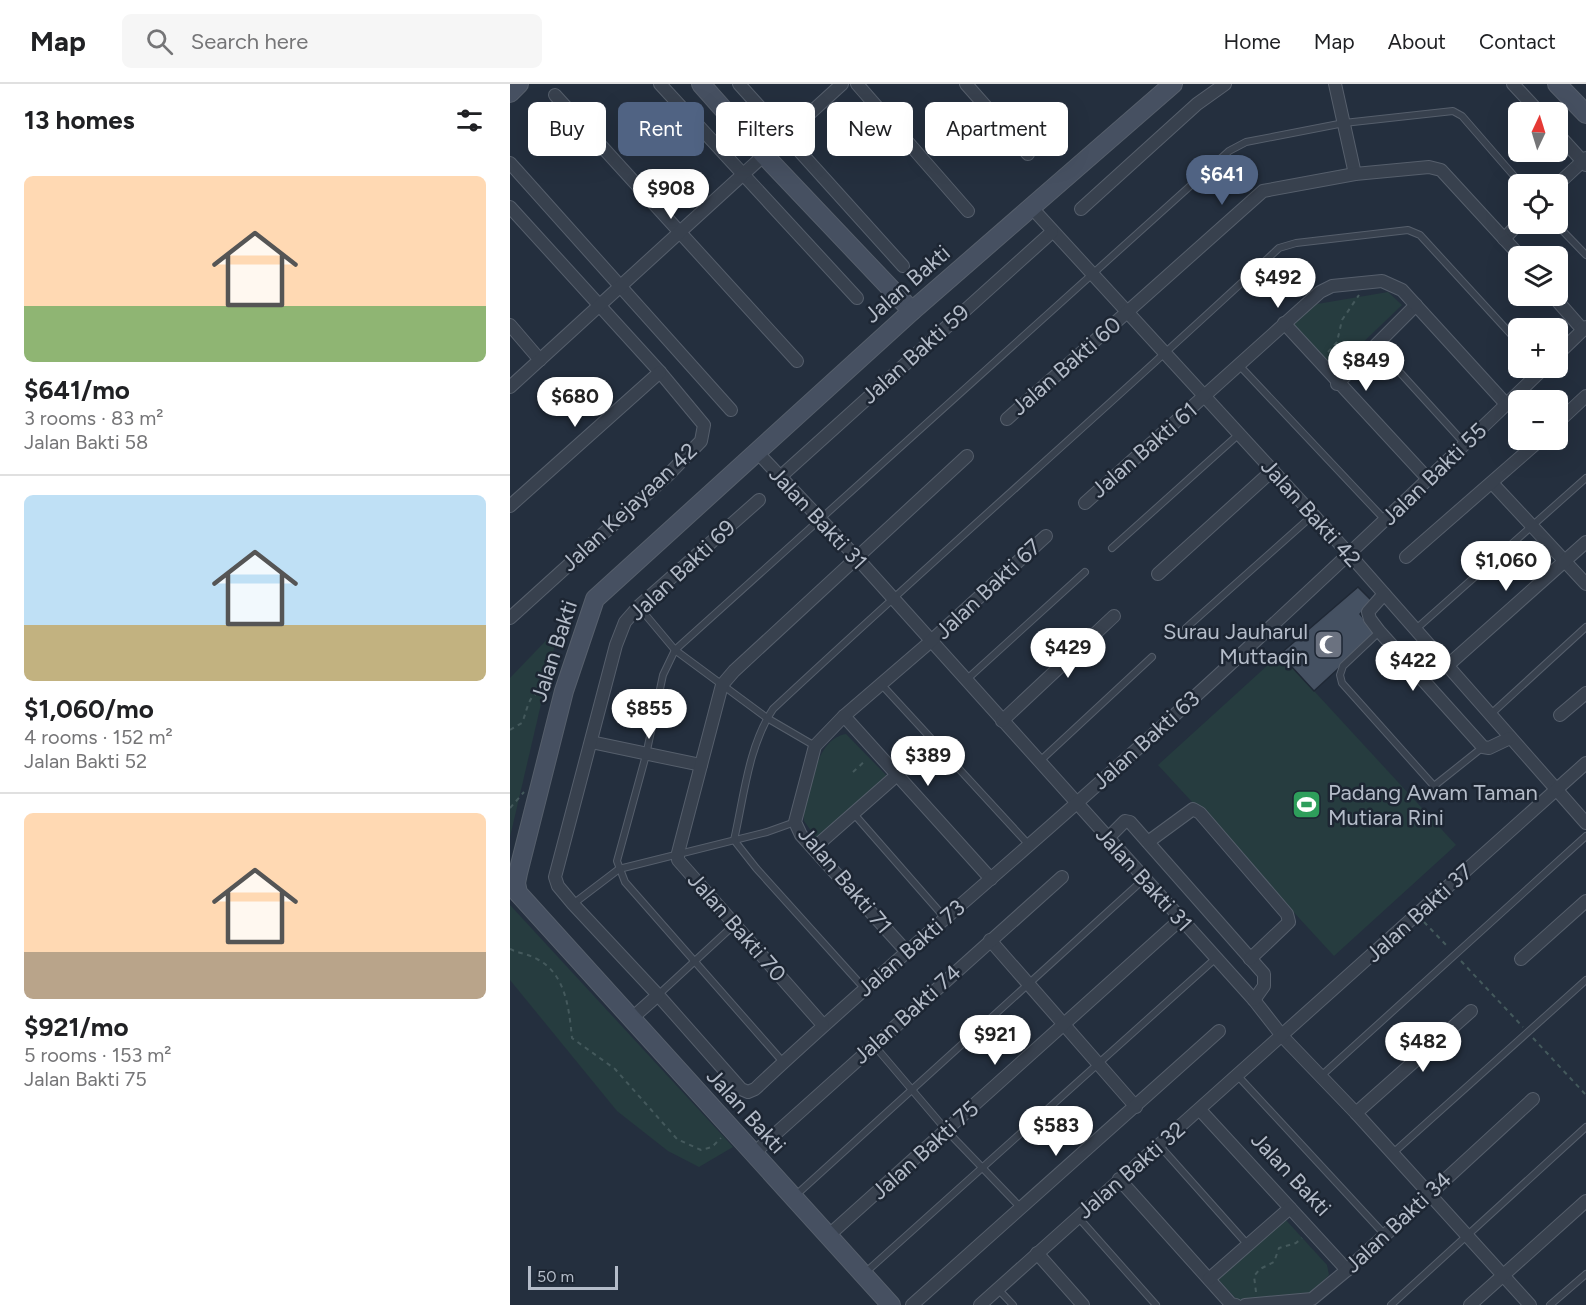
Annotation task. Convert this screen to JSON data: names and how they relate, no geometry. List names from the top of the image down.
{
  "streets": {
    "street": [
      "Jalan Bakti",
      "Jalan Bakti 59",
      "Jalan Bakti 60",
      "Jalan Bakti 61",
      "Jalan Bakti 55",
      "Jalan Kejayaan 42",
      "Jalan Bakti 42",
      "Jalan Bakti 31",
      "Jalan Bakti 69",
      "Jalan Bakti 67",
      "Jalan Bakti 63",
      "Jalan Bakti 71",
      "Jalan Bakti 37",
      "Jalan Bakti 70",
      "Jalan Bakti 73",
      "Jalan Bakti 74",
      "Jalan Bakti 75",
      "Jalan Bakti 32",
      "Jalan Bakti 34"
    ]
  },
  "crossings": [
    ["Jalan Bakti", "Jalan Bakti 42"],
    ["Jalan Bakti", "Jalan Bakti 31"],
    ["Jalan Bakti", "Jalan Bakti 69"],
    ["Jalan Bakti", "Jalan Bakti 73"],
    ["Jalan Bakti", "Jalan Bakti 74"],
    ["Jalan Bakti", "Jalan Bakti 75"],
    ["Jalan Bakti", "Jalan Bakti 32"],
    ["Jalan Bakti", "Jalan Bakti 34"],
    ["Jalan Bakti 59", "Jalan Bakti 42"],
    ["Jalan Bakti 59", "Jalan Bakti 31"],
    ["Jalan Bakti 60", "Jalan Bakti 42"],
    ["Jalan Bakti 61", "Jalan Bakti 55"],
    ["Jalan Bakti 61", "Jalan Bakti 42"],
    ["Jalan Bakti 55", "Jalan Bakti 42"],
    ["Jalan Bakti 55", "Jalan Bakti 63"],
    ["Jalan Bakti 42", "Jalan Bakti 63"],
    ["Jalan Bakti 42", "Jalan Bakti 37"],
    ["Jalan Bakti 31", "Jalan Bakti 67"],
    ["Jalan Bakti 31", "Jalan Bakti 63"],
    ["Jalan Bakti 31", "Jalan Bakti 37"],
    ["Jalan Bakti 31", "Jalan Bakti 73"],
    ["Jalan Bakti 31", "Jalan Bakti 75"],
    ["Jalan Bakti 31", "Jalan Bakti 32"],
    ["Jalan Bakti 31", "Jalan Bakti 34"],
    ["Jalan Bakti 63", "Jalan Bakti 73"],
    ["Jalan Bakti 71", "Jalan Bakti 73"],
    ["Jalan Bakti 37", "Jalan Bakti 32"],
    ["Jalan Bakti 70", "Jalan Bakti 73"]
  ],
  "places": {
    "mosque": ["Surau Jauharul Muttaqin"],
    "sports": ["Padang Awam Taman Mutiara Rini"]
  },
  "scale_bar": "50 m",
  "north": "top",
  "page": {
    "header": "Map",
    "search": "Search here",
    "nav": [
      "Home",
      "Map",
      "About",
      "Contact"
    ],
    "heading": "13 homes",
    "map_buttons": ["+", "−"],
    "chip": [
      "Buy",
      "Rent",
      "Filters",
      "New",
      "Apartment"
    ],
    "price": [
      "$641",
      "$908",
      "$492",
      "$849",
      "$680",
      "$1,060",
      "$429",
      "$422",
      "$855",
      "$389",
      "$921",
      "$482",
      "$583"
    ],
    "list": [
      {
        "name": "$641/mo",
        "note": "3 rooms · 83 m² · Jalan Bakti 58"
      },
      {
        "name": "$1,060/mo",
        "note": "4 rooms · 152 m² · Jalan Bakti 52"
      },
      {
        "name": "$921/mo",
        "note": "5 rooms · 153 m² · Jalan Bakti 75"
      }
    ],
    "scale": "50 m"
  }
}
